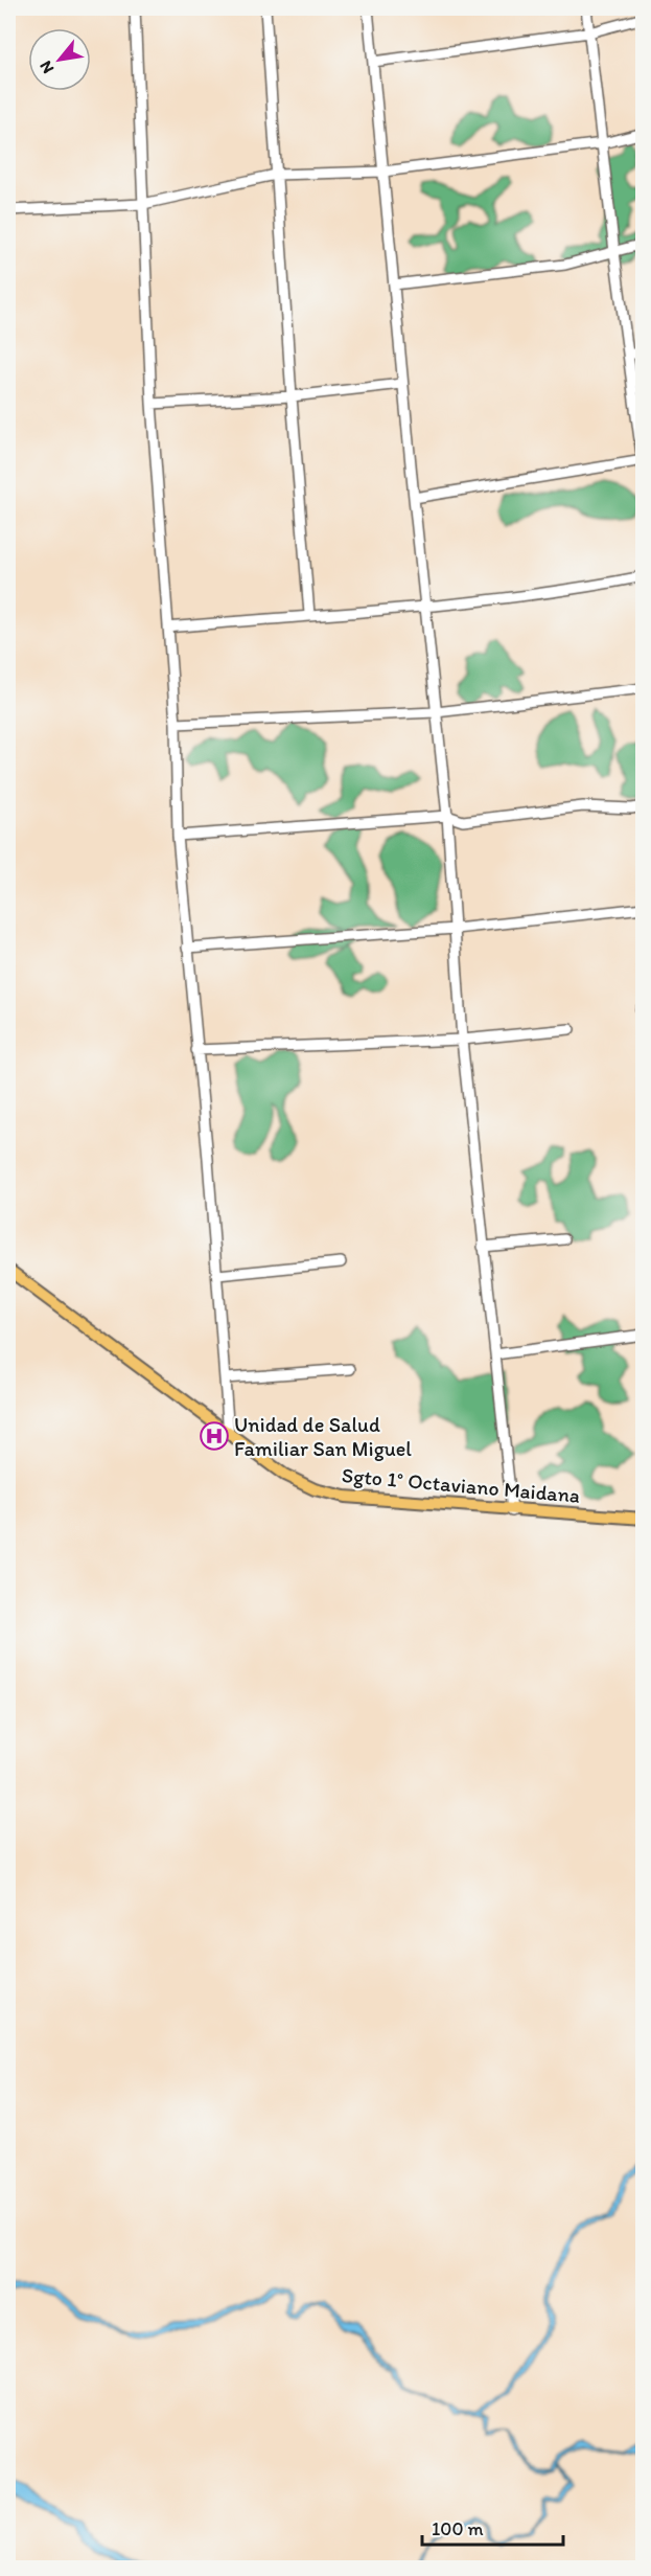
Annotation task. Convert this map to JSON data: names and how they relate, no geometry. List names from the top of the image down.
{
  "streets": {
    "main road": ["Sgto 1° Octaviano Maidana"]
  },
  "places": {
    "hospital": ["Unidad de Salud Familiar San Miguel"]
  },
  "scale_bar": "100 m",
  "north": "bottom left"
}
